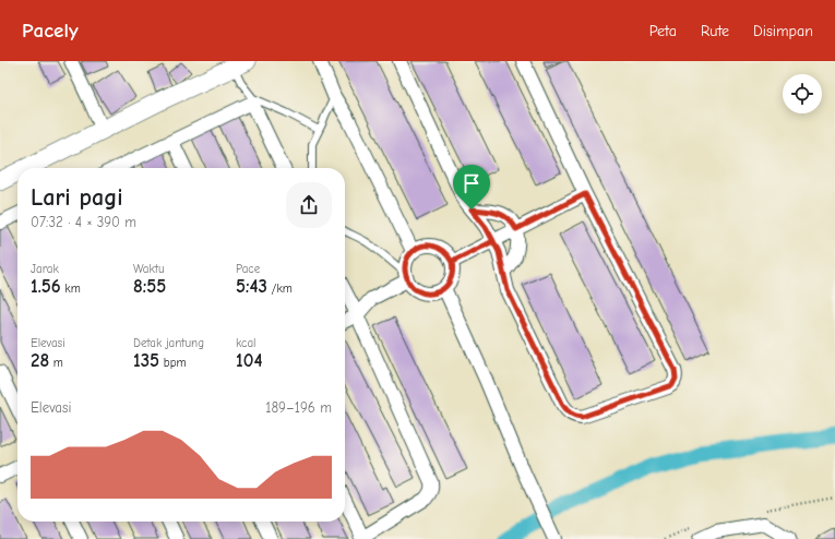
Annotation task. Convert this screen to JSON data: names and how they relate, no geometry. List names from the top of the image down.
{
  "page": {
    "header": "Pacely",
    "nav": ["Peta", "Rute", "Disimpan"],
    "heading": ["Lari pagi", "07:32 · 4 × 390 m"],
    "stats": [
      ["Jarak", "1.56 km"],
      ["Waktu", "8:55"],
      ["Pace", "5:43 /km"],
      ["Elevasi", "28 m"],
      ["Detak jantung", "135 bpm"],
      ["kcal", "104"]
    ],
    "chart": ["Elevasi", "189–196 m"]
  }
}
